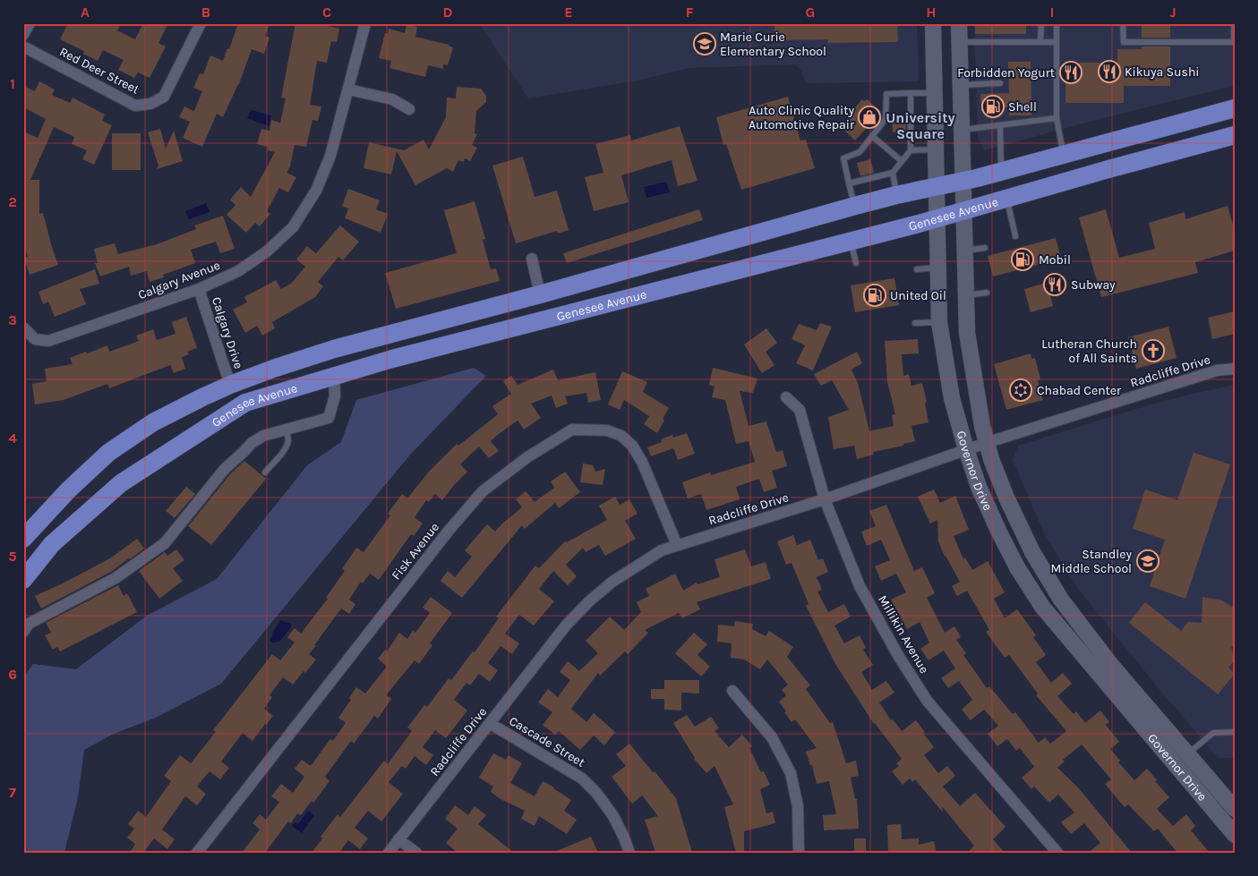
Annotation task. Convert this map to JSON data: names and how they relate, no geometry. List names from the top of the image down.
{
  "streets": {
    "main road": ["Genesee Avenue", "Governor Drive"],
    "street": [
      "Red Deer Street",
      "Calgary Avenue",
      "Calgary Drive",
      "Radcliffe Drive",
      "Fisk Avenue",
      "Millikin Avenue",
      "Cascade Street"
    ]
  },
  "crossings": [
    ["Genesee Avenue", "Calgary Drive"],
    ["Genesee Avenue", "Governor Drive"],
    ["Calgary Avenue", "Calgary Drive"],
    ["Radcliffe Drive", "Governor Drive"],
    ["Radcliffe Drive", "Fisk Avenue"],
    ["Radcliffe Drive", "Millikin Avenue"],
    ["Radcliffe Drive", "Cascade Street"]
  ],
  "districts": ["University Square"],
  "places": {
    "school or university": ["Marie Curie Elementary School", "Standley Middle School"],
    "restaurant": ["Kikuya Sushi", "Forbidden Yogurt", "Subway"],
    "fuel station": ["Shell", "Mobil", "United Oil"],
    "shop": ["Auto Clinic Quality Automotive Repair"],
    "church": ["Lutheran Church of All Saints"],
    "synagogue": ["Chabad Center"]
  },
  "grid": {
    "columns": [
      "A",
      "B",
      "C",
      "D",
      "E",
      "F",
      "G",
      "H",
      "I",
      "J"
    ],
    "rows": [
      "1",
      "2",
      "3",
      "4",
      "5",
      "6",
      "7"
    ]
  }
}
